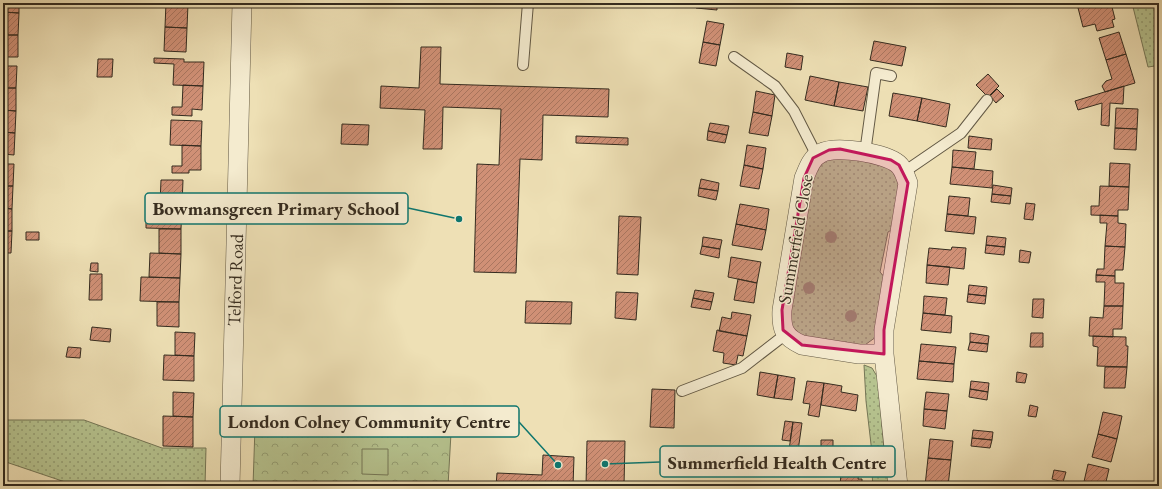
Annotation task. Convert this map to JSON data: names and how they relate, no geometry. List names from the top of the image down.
{
  "streets": {
    "street": ["Summerfield Close", "Telford Road"]
  },
  "places": ["Bowmansgreen Primary School", "Summerfield Health Centre", "London Colney Community Centre"]
}
